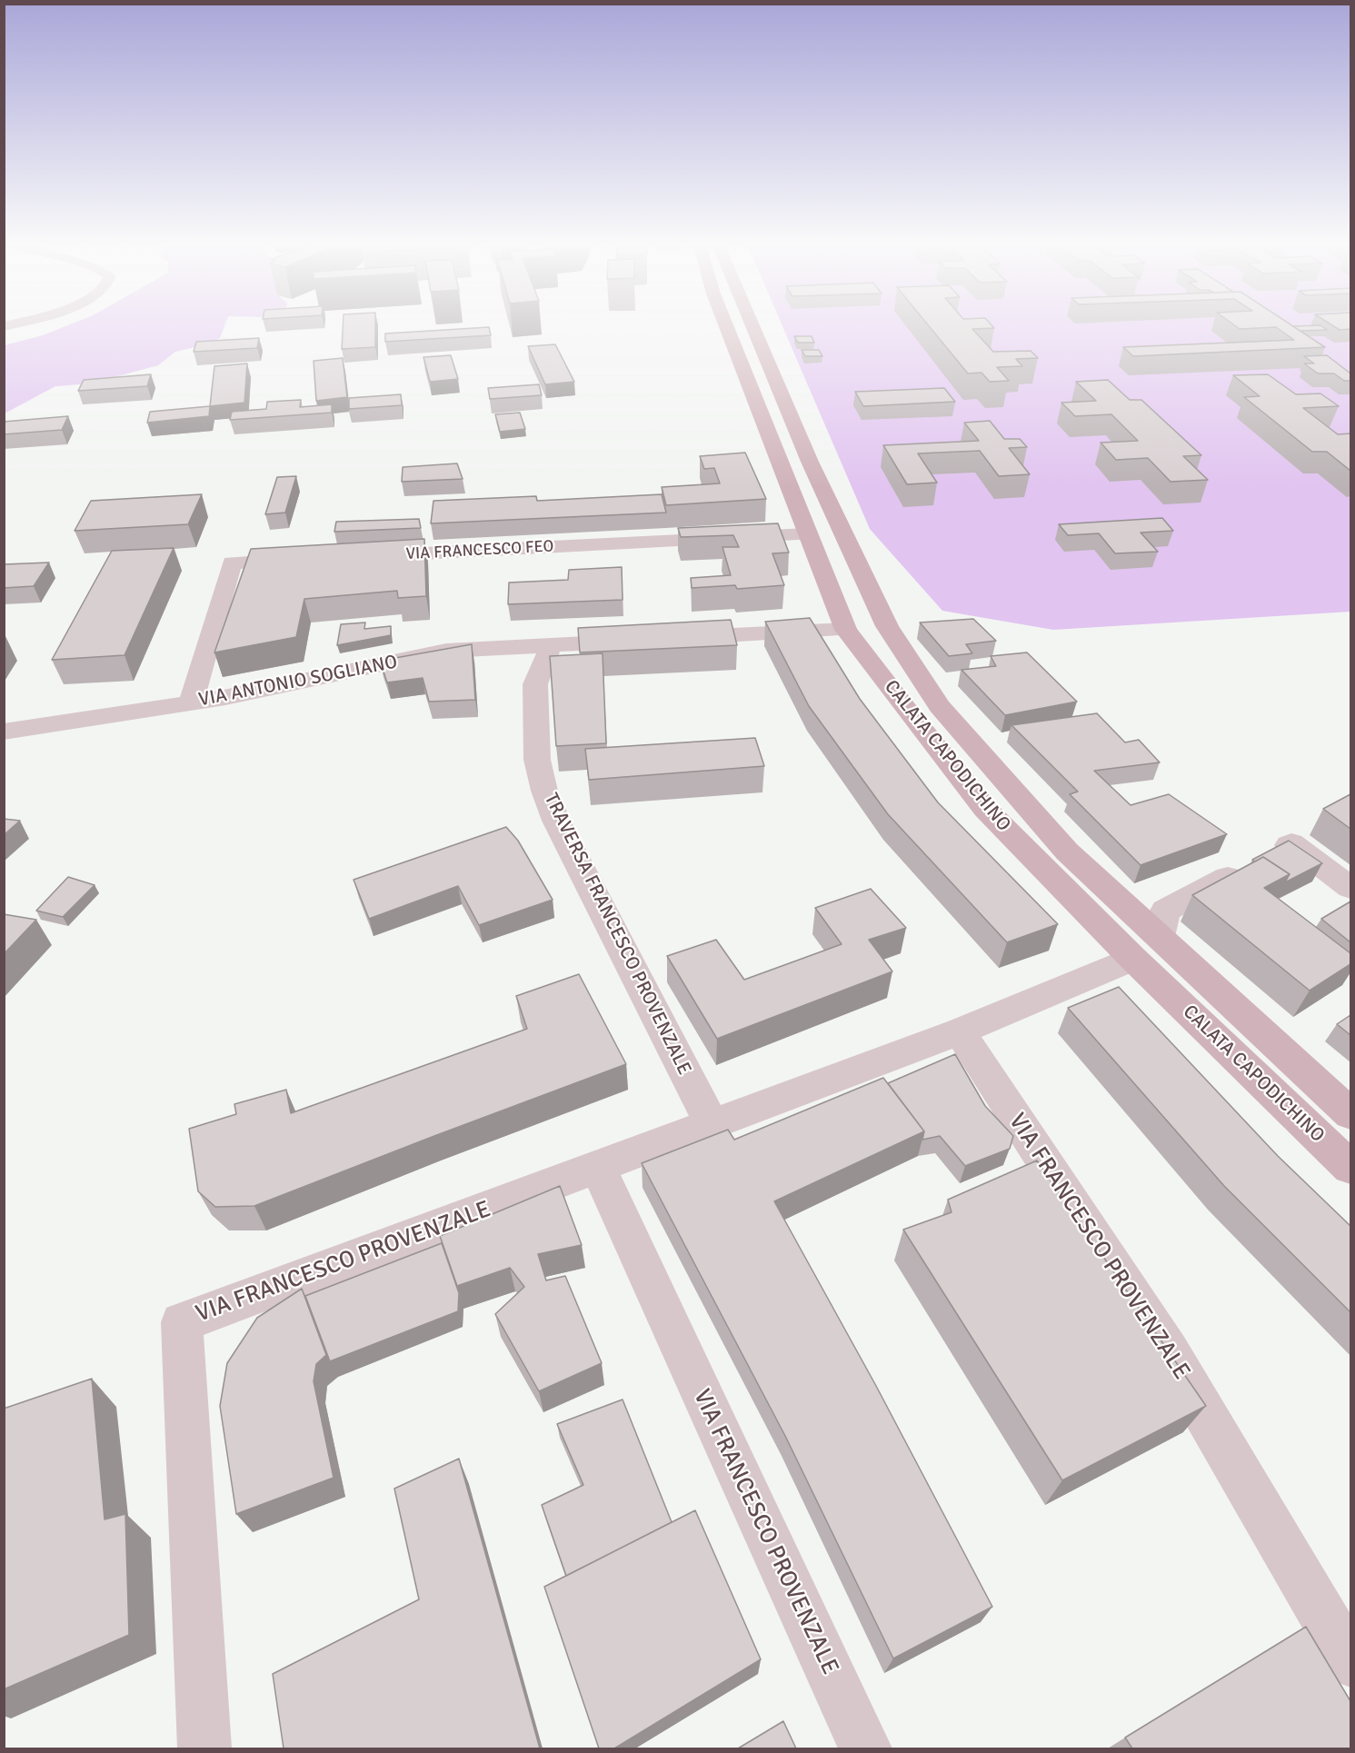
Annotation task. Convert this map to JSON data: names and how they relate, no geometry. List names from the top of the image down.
{
  "streets": {
    "main road": ["VIA ANTONIO SOGLIANO", "CALATA CAPODICHINO"],
    "street": ["VIA FRANCESCO FEO", "TRAVERSA FRANCESCO PROVENZALE", "VIA FRANCESCO PROVENZALE"]
  },
  "crossings": [
    ["VIA FRANCESCO FEO", "CALATA CAPODICHINO"],
    ["VIA ANTONIO SOGLIANO", "CALATA CAPODICHINO"],
    ["VIA ANTONIO SOGLIANO", "TRAVERSA FRANCESCO PROVENZALE"],
    ["CALATA CAPODICHINO", "VIA FRANCESCO PROVENZALE"],
    ["TRAVERSA FRANCESCO PROVENZALE", "VIA FRANCESCO PROVENZALE"]
  ]
}
